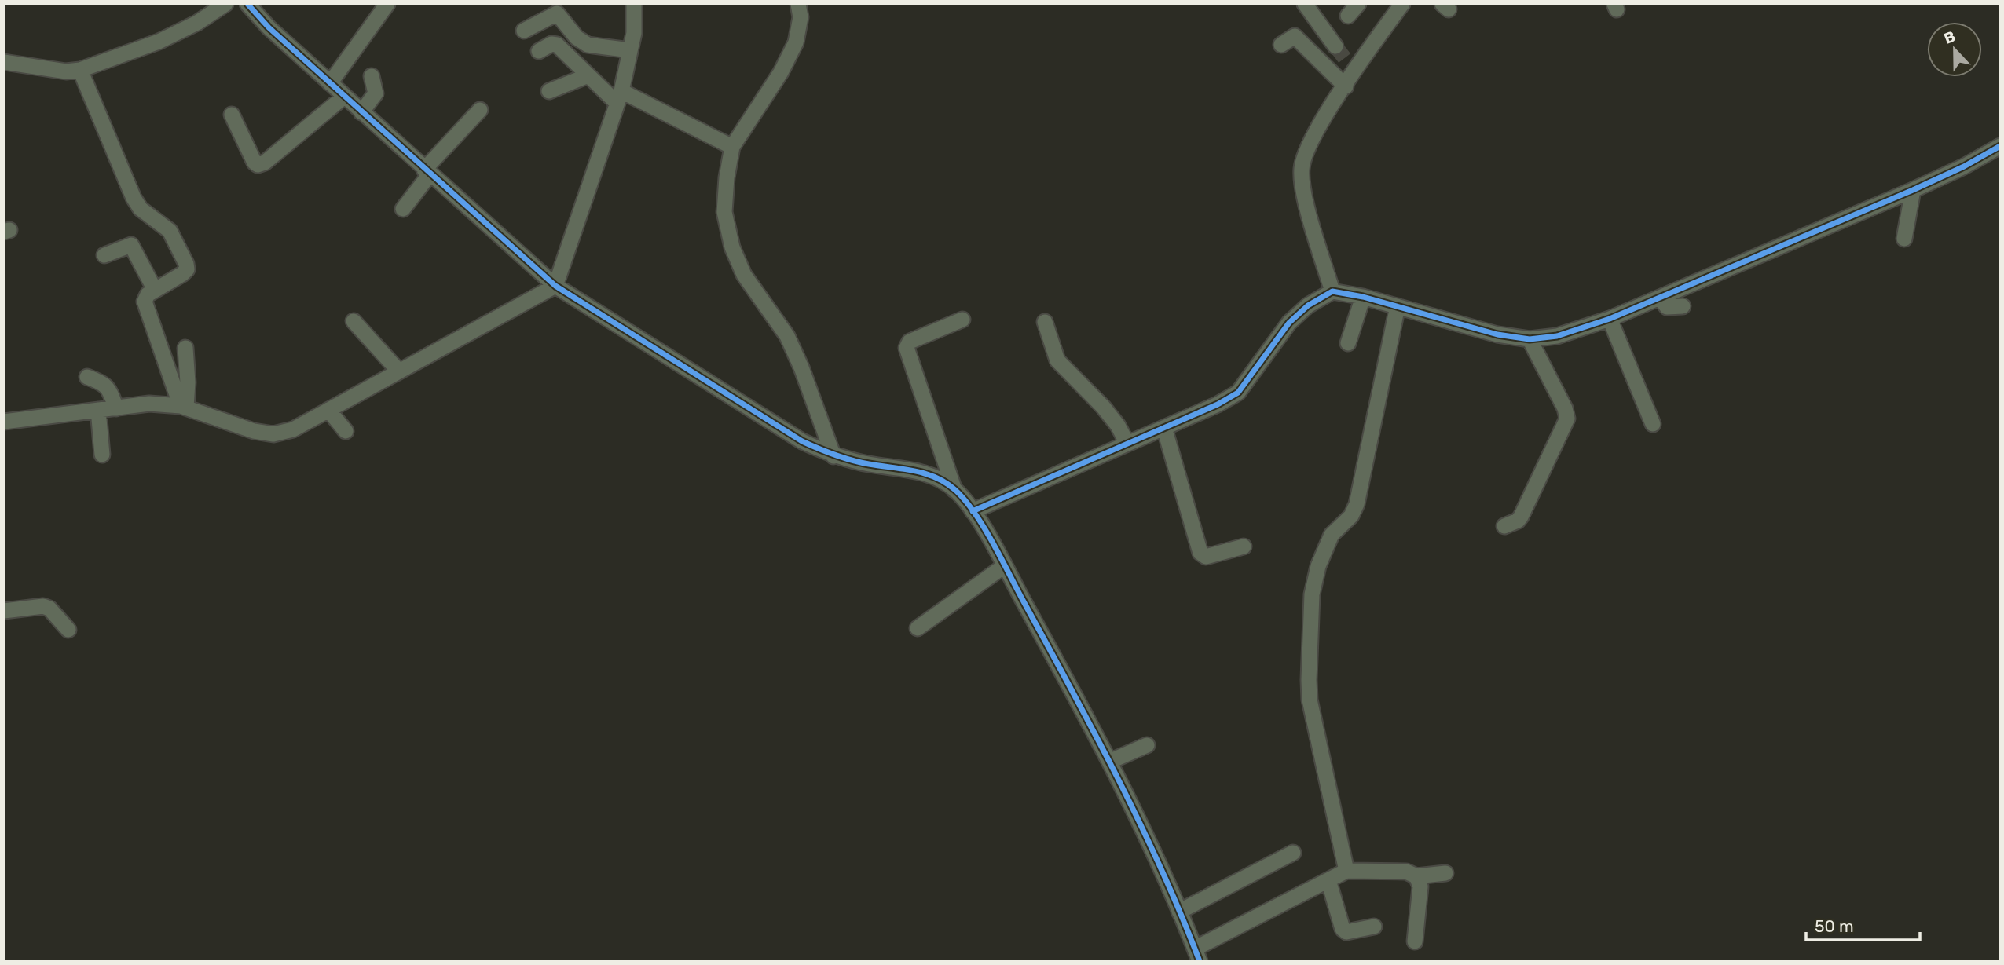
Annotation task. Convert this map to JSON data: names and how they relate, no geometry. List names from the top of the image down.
{
  "scale_bar": "50 m",
  "north": "top"
}
